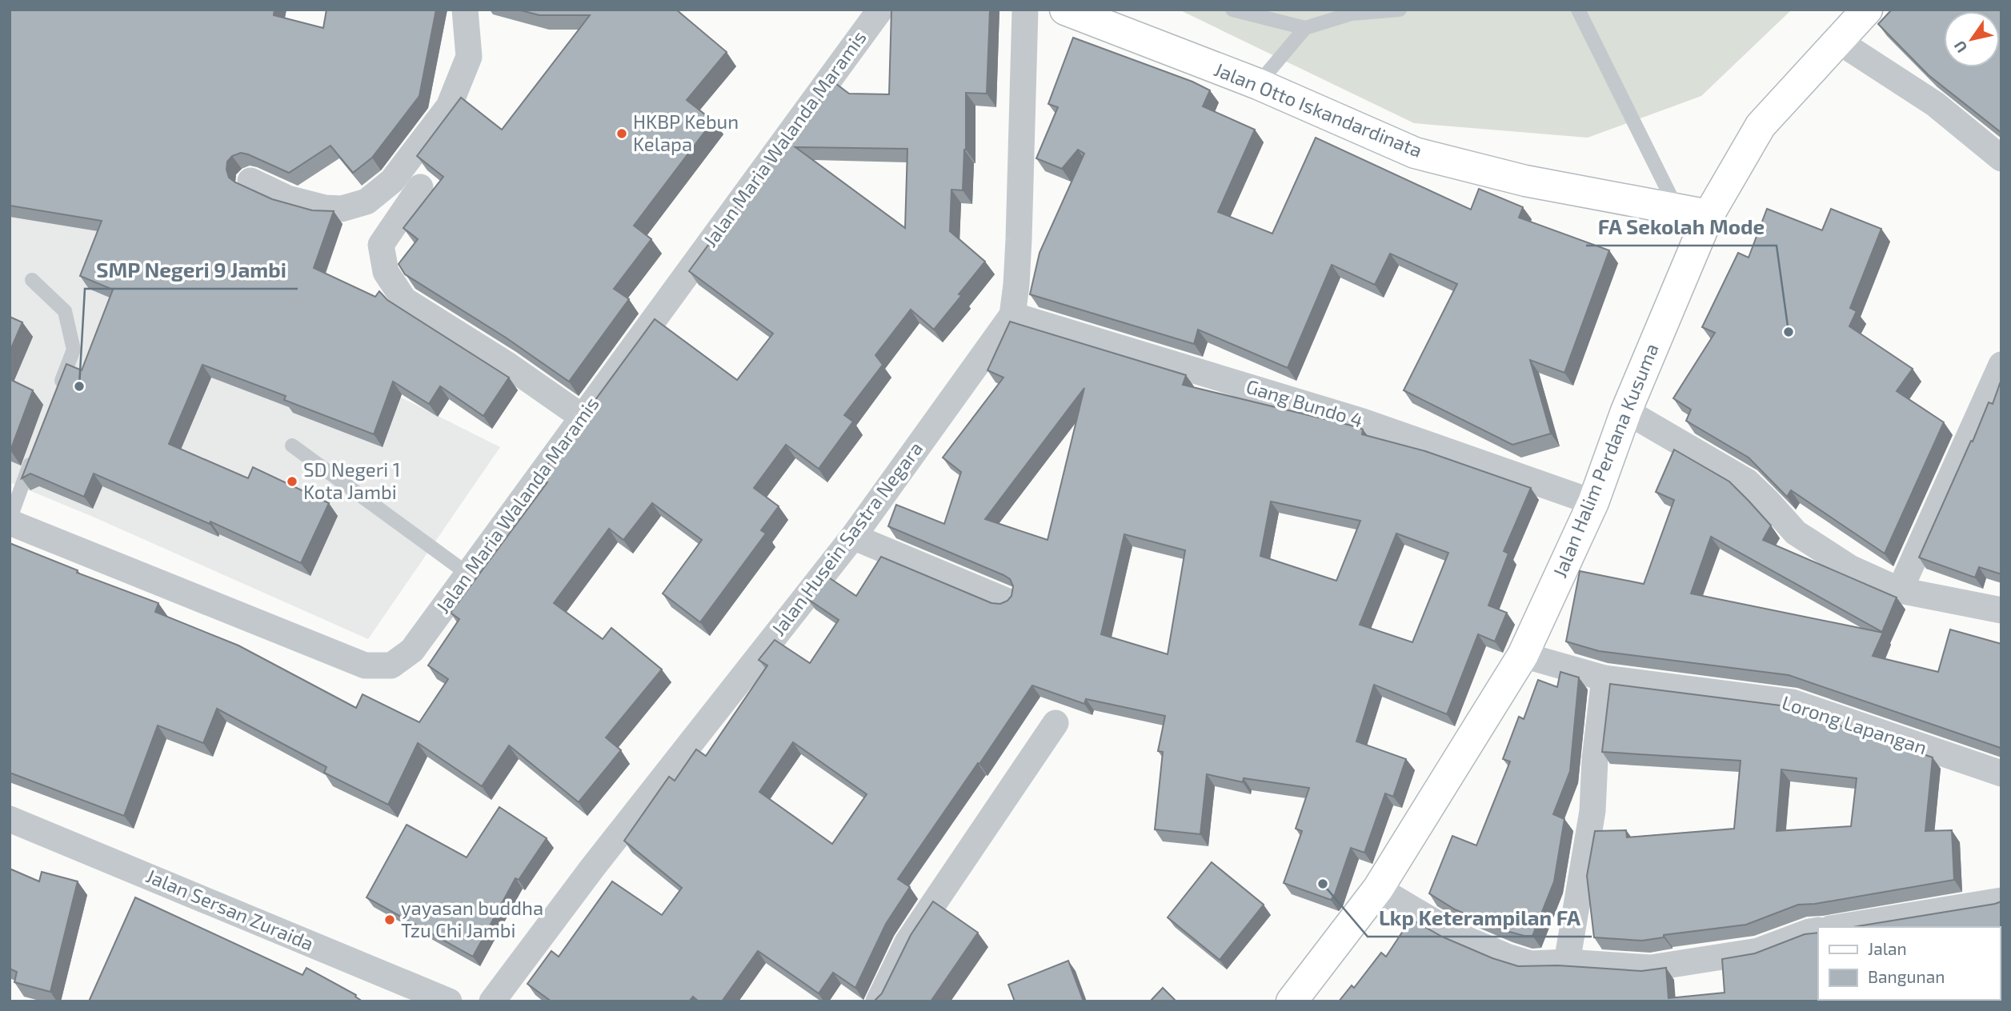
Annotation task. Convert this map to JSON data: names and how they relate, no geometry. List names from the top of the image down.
{
  "streets": {
    "main road": ["Jalan Otto Iskandardinata", "Jalan Halim Perdana Kusuma"],
    "street": [
      "Jalan Maria Walanda Maramis",
      "Gang Bundo 4",
      "Jalan Husein Sastra Negara",
      "Lorong Lapangan",
      "Jalan Sersan Zuraida"
    ]
  },
  "crossings": [
    ["Jalan Otto Iskandardinata", "Jalan Halim Perdana Kusuma"],
    ["Gang Bundo 4", "Jalan Halim Perdana Kusuma"],
    ["Gang Bundo 4", "Jalan Husein Sastra Negara"],
    ["Jalan Halim Perdana Kusuma", "Lorong Lapangan"]
  ],
  "places": [
    "HKBP Kebun Kelapa",
    "FA Sekolah Mode",
    "SMP Negeri 9 Jambi",
    "SD Negeri 1 Kota Jambi",
    "Lkp Keterampilan FA",
    "yayasan buddha Tzu Chi Jambi"
  ],
  "legend": ["Jalan", "Bangunan"],
  "north": "bottom left"
}
